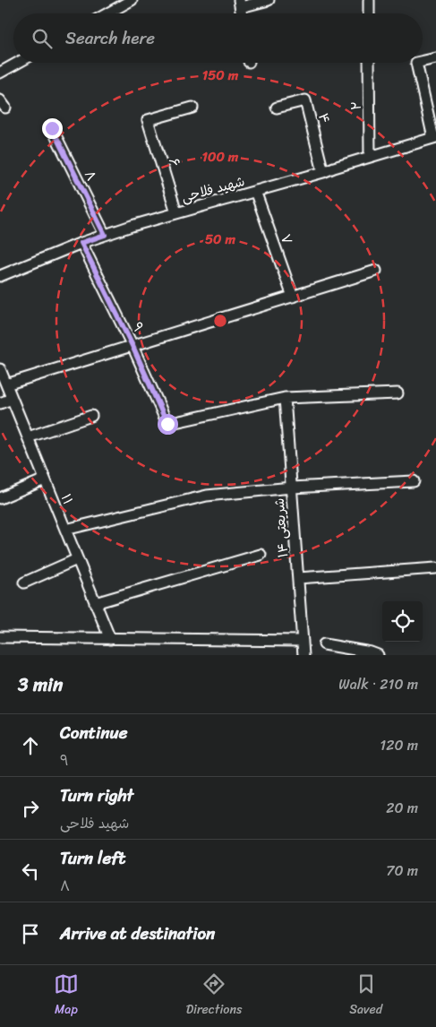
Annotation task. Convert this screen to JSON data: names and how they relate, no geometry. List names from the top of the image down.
{
  "streets": {
    "street": [
      "۲",
      "۴",
      "۶",
      "۸",
      "شهید فلاحی",
      "۷",
      "۹",
      "۱۱",
      "شریعتی ۱۴"
    ]
  },
  "crossings": [
    ["۲", "شهید فلاحی"],
    ["۴", "شهید فلاحی"],
    ["۶", "شهید فلاحی"],
    ["۸", "شهید فلاحی"],
    ["شهید فلاحی", "۷"],
    ["شهید فلاحی", "۹"],
    ["۹", "شریعتی ۱۴"]
  ],
  "page": {
    "search": "Search here",
    "heading": ["3 min", "Walk · 210 m"],
    "list": [
      ["Continue", "۹", "120 m"],
      ["Turn right", "شهید فلاحی", "20 m"],
      ["Turn left", "۸", "70 m"],
      "Arrive at destination"
    ],
    "nav": ["Map", "Directions", "Saved"]
  },
  "rings": ["150 m", "100 m", "50 m"]
}
